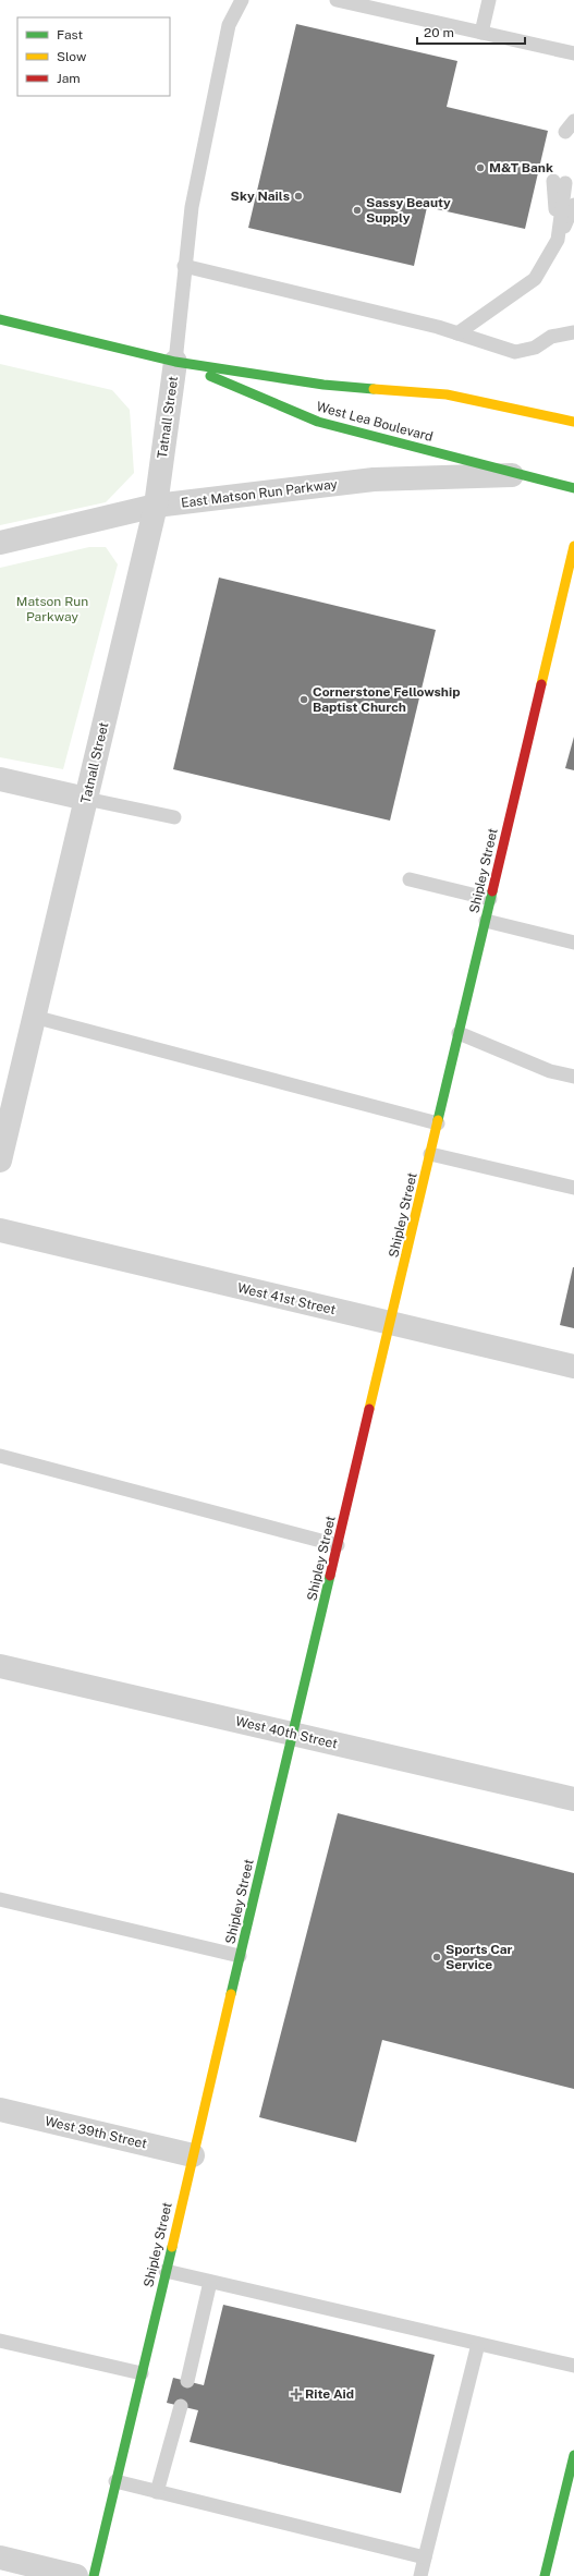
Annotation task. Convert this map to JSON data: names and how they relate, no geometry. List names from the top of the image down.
{
  "streets": {
    "street": [
      "Tatnall Street",
      "West Lea Boulevard",
      "East Matson Run Parkway",
      "Shipley Street",
      "West 41st Street",
      "West 40th Street",
      "West 39th Street"
    ]
  },
  "crossings": [
    ["Tatnall Street", "West Lea Boulevard"],
    ["Tatnall Street", "East Matson Run Parkway"],
    ["West Lea Boulevard", "East Matson Run Parkway"],
    ["Shipley Street", "West 41st Street"],
    ["Shipley Street", "West 40th Street"],
    ["Shipley Street", "West 39th Street"]
  ],
  "parks": ["Matson Run Parkway"],
  "places": {
    "other": [
      "M&T Bank",
      "Sky Nails",
      "Sassy Beauty Supply",
      "Cornerstone Fellowship Baptist Church",
      "Sports Car Service"
    ],
    "health": ["Rite Aid"]
  },
  "legend": ["Fast", "Slow", "Jam"],
  "scale_bar": "20 m"
}
